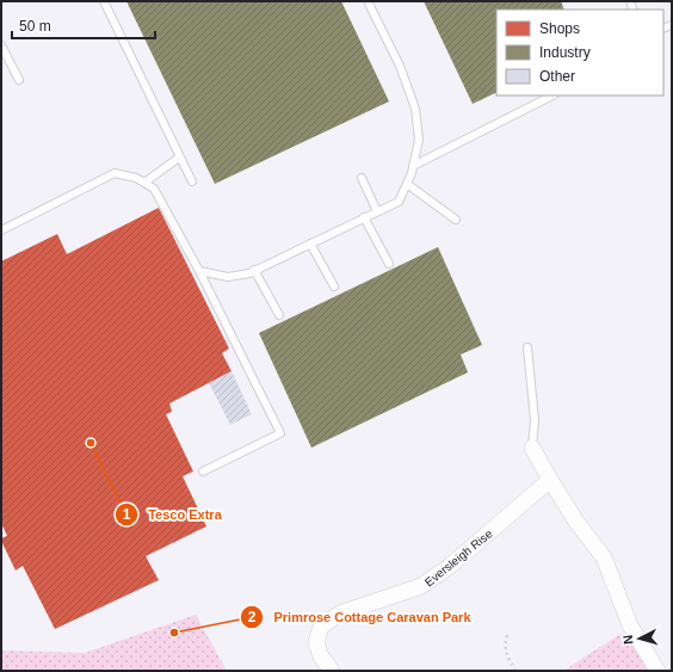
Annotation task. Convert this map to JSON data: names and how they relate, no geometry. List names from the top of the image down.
{
  "streets": {
    "street": ["Eversleigh Rise"]
  },
  "places": ["Tesco Extra", "Primrose Cottage Caravan Park"],
  "legend": ["Shops", "Industry", "Other"],
  "scale_bar": "50 m",
  "north": "left"
}
